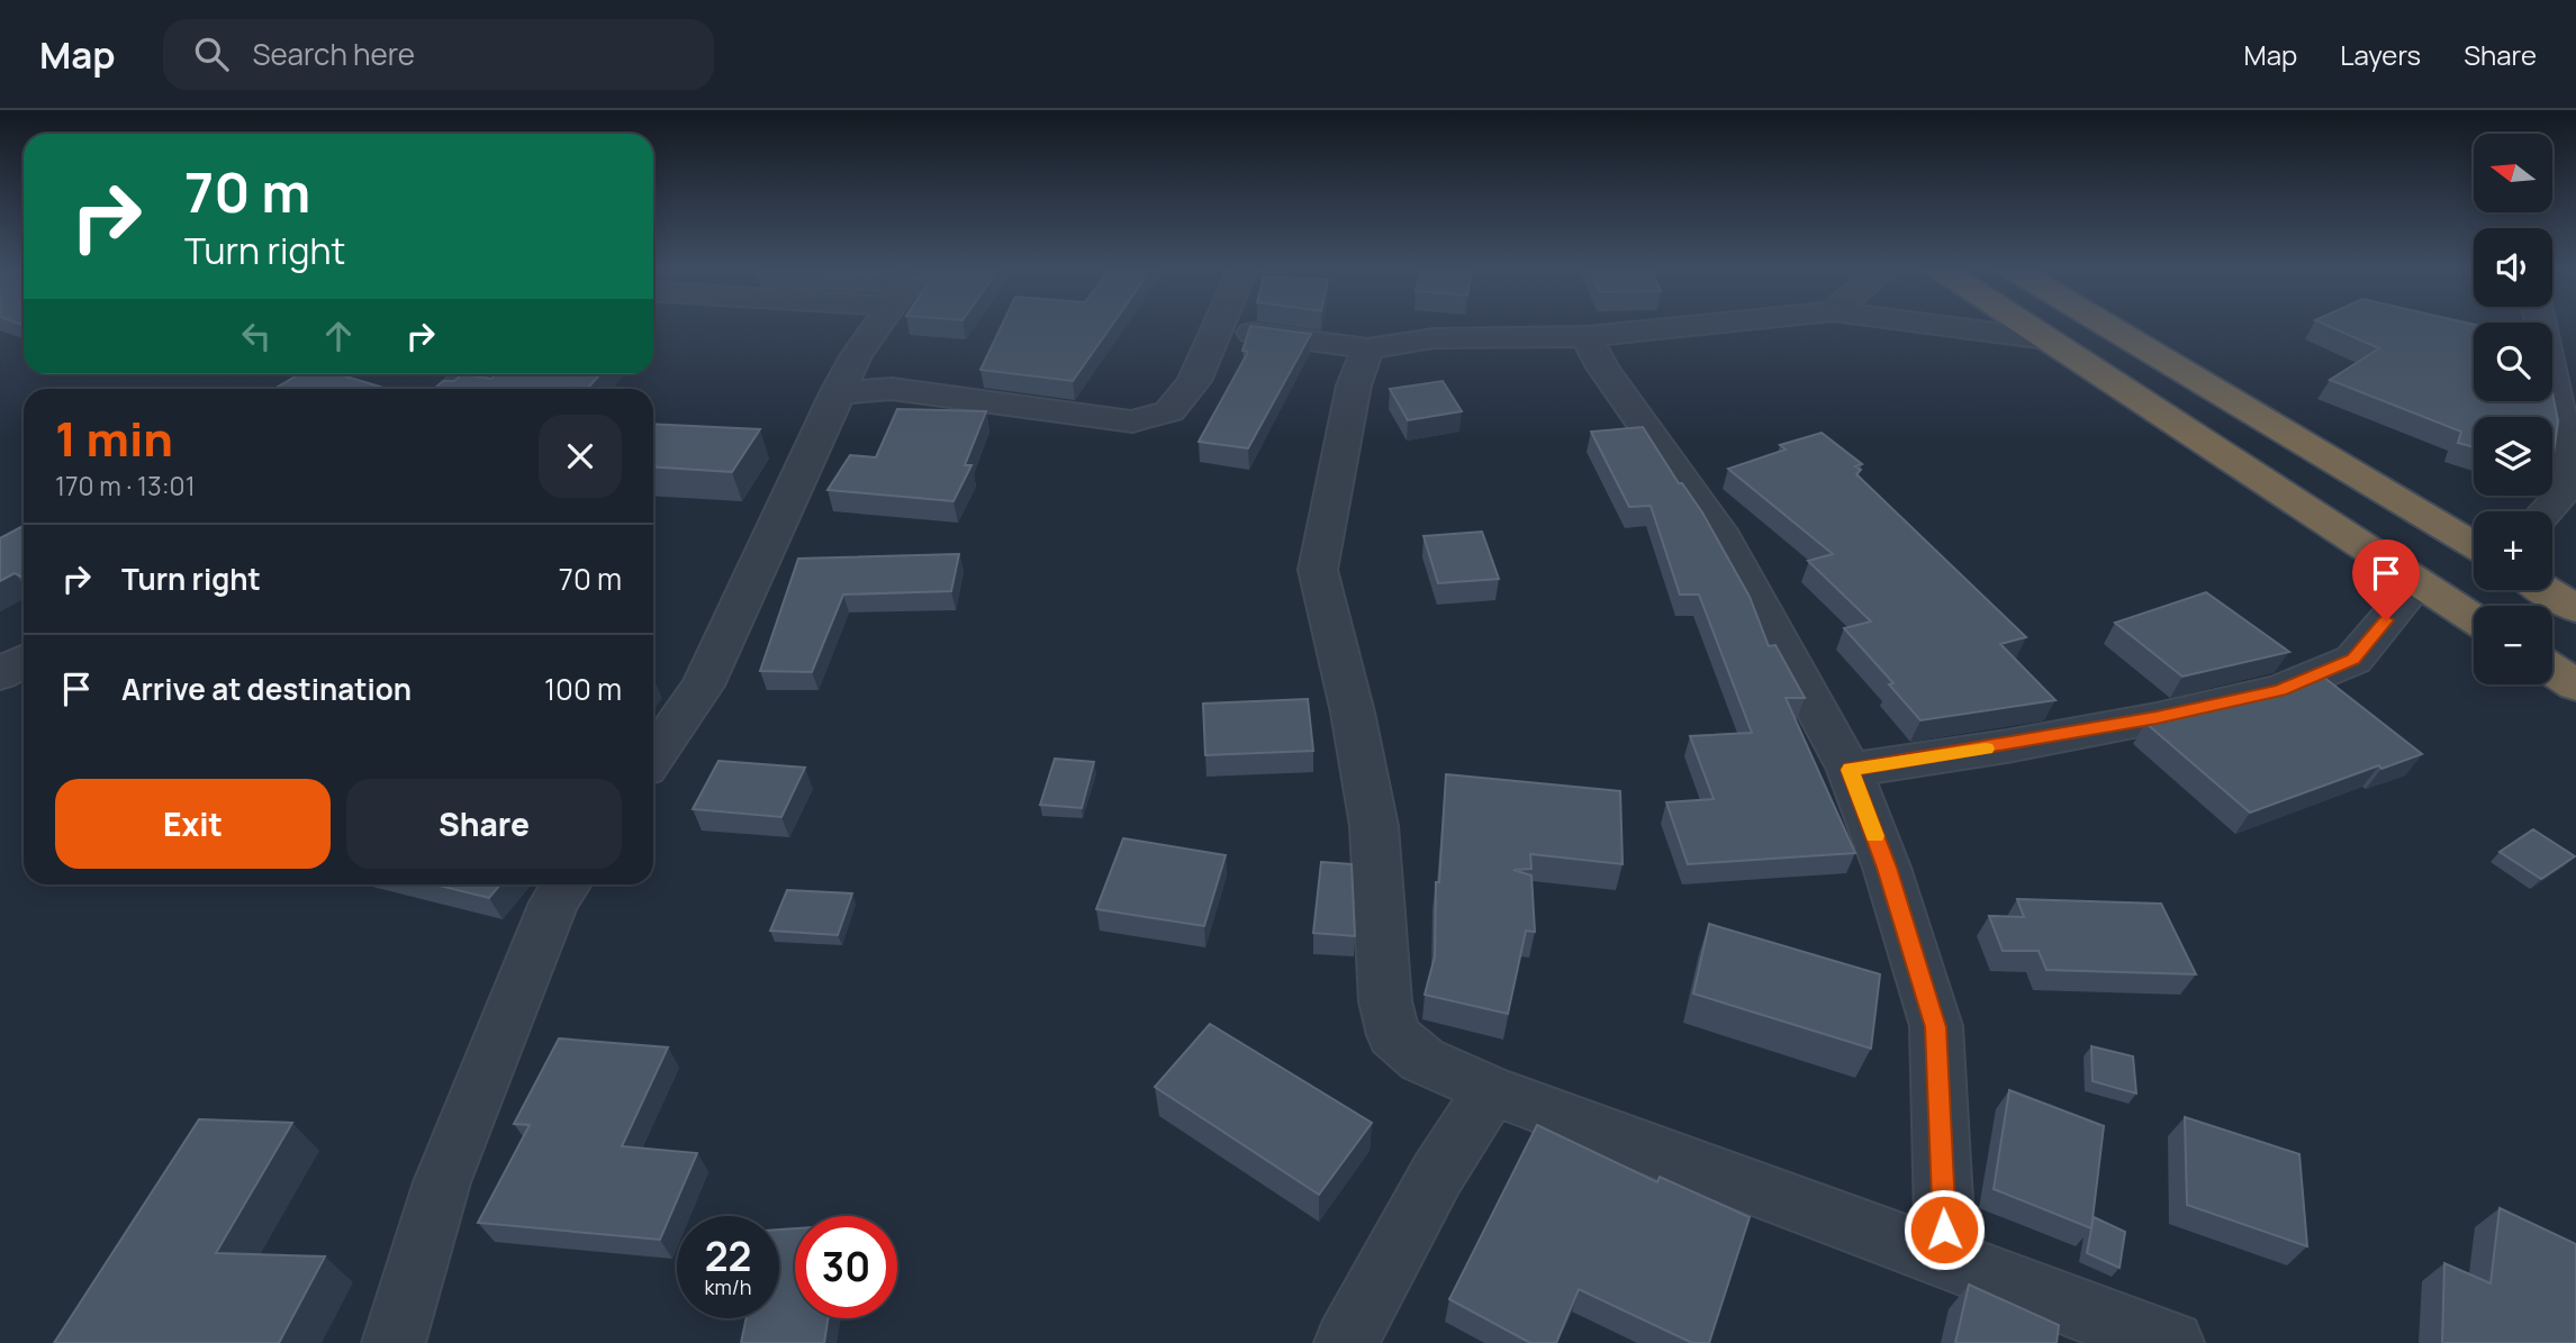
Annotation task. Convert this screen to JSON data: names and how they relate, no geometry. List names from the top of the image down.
{
  "north": "left",
  "page": {
    "header": "Map",
    "search": "Search here",
    "nav": ["Map", "Layers", "Share"],
    "map_buttons": ["+", "−"],
    "turn": ["70 m", "Turn right"],
    "heading": ["1 min", "170 m · 13:01"],
    "list": [
      {
        "name": "Turn right",
        "value": "70 m"
      },
      {
        "name": "Arrive at destination",
        "value": "100 m"
      }
    ],
    "buttons": ["Exit", "Share"],
    "speed": "22 km/h",
    "limit": "30"
  }
}
